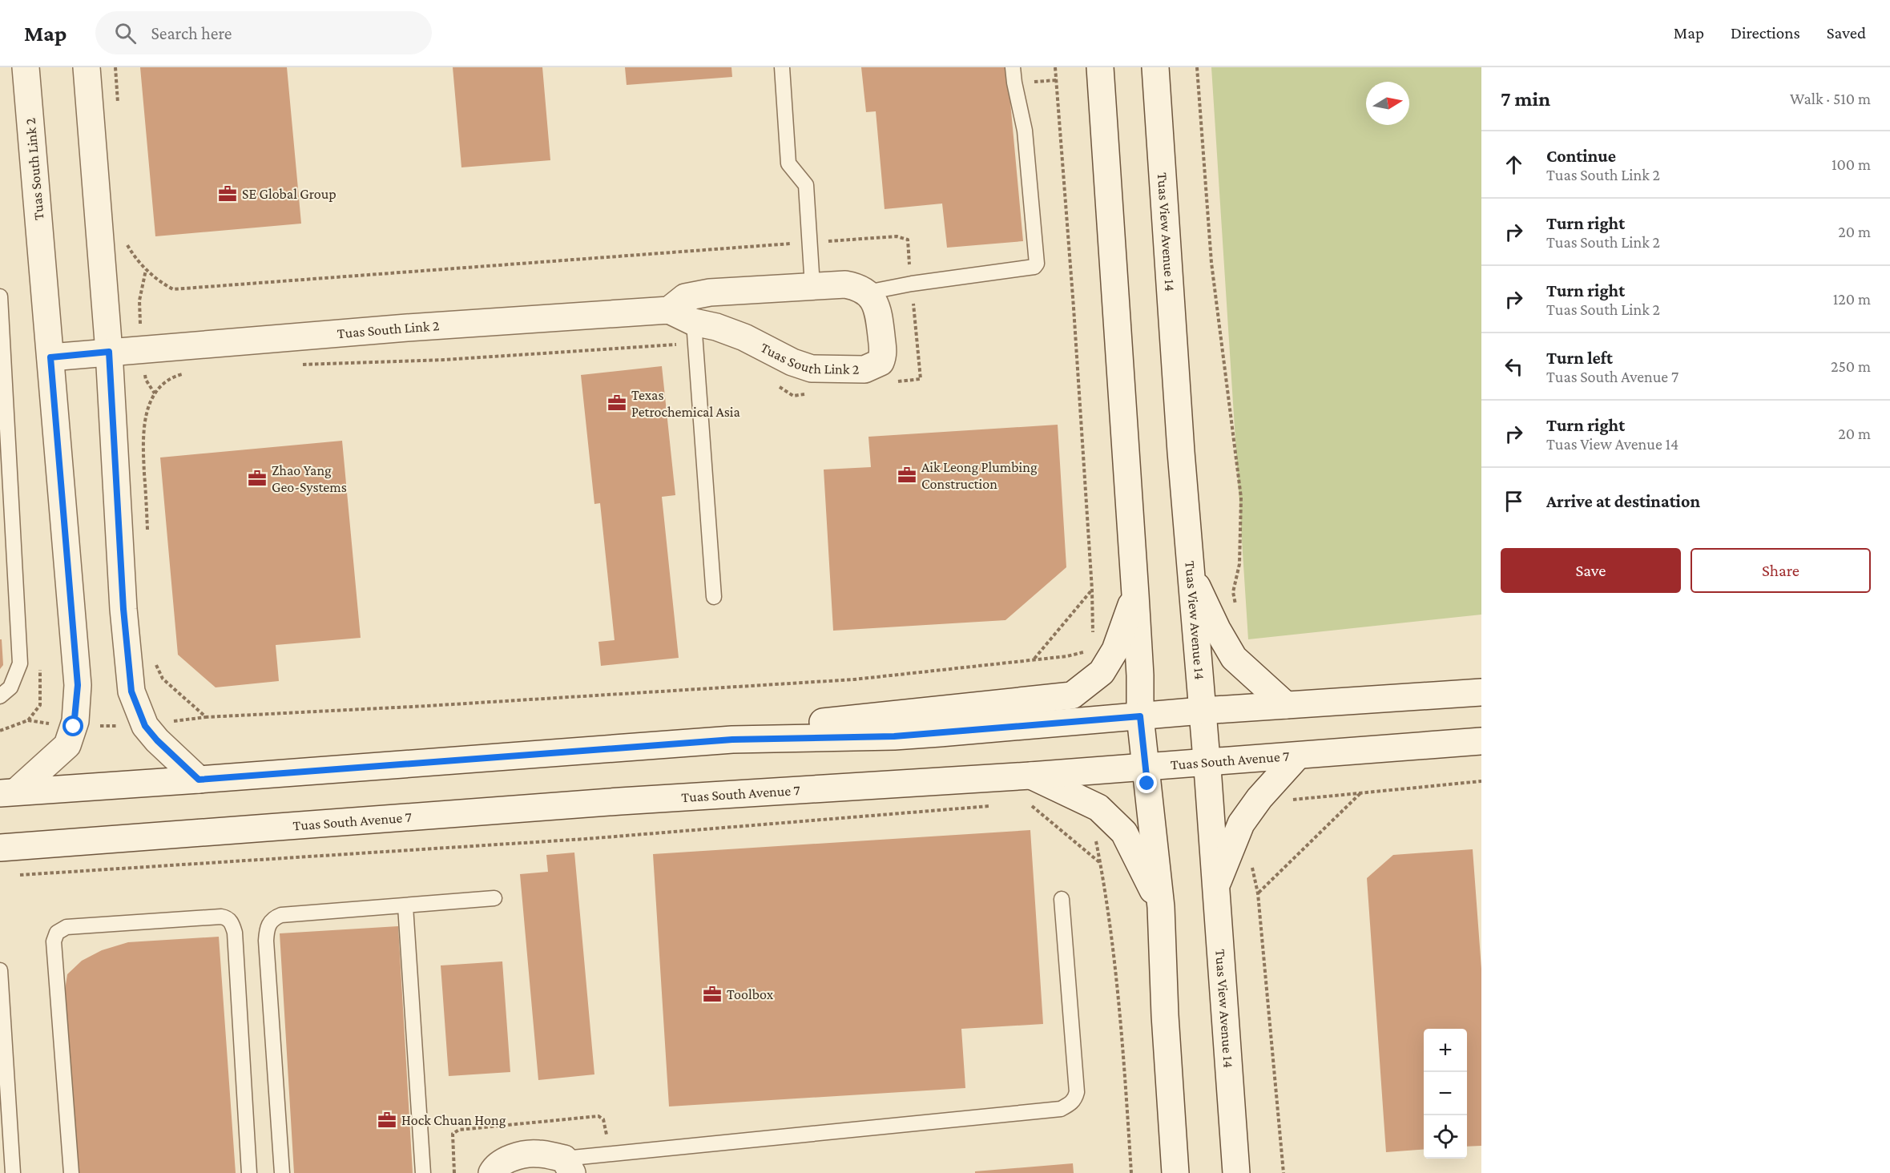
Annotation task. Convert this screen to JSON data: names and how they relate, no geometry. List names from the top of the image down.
{
  "streets": {
    "street": ["Tuas South Link 2", "Tuas View Avenue 14", "Tuas South Avenue 7"]
  },
  "crossings": [
    ["Tuas View Avenue 14", "Tuas South Avenue 7"]
  ],
  "places": {
    "office": [
      "SE Global Group",
      "Texas Petrochemical Asia",
      "Aik Leong Plumbing Construction",
      "Zhao Yang Geo-Systems",
      "Toolbox",
      "Hock Chuan Hong"
    ]
  },
  "north": "right",
  "page": {
    "header": "Map",
    "search": "Search here",
    "nav": ["Map", "Directions", "Saved"],
    "heading": ["7 min", "Walk · 510 m"],
    "list": [
      ["Continue", "Tuas South Link 2", "100 m"],
      ["Turn right", "Tuas South Link 2", "20 m"],
      ["Turn right", "Tuas South Link 2", "120 m"],
      ["Turn left", "Tuas South Avenue 7", "250 m"],
      ["Turn right", "Tuas View Avenue 14", "20 m"],
      "Arrive at destination"
    ],
    "buttons": ["Save", "Share"],
    "map_buttons": ["+", "−"]
  }
}
